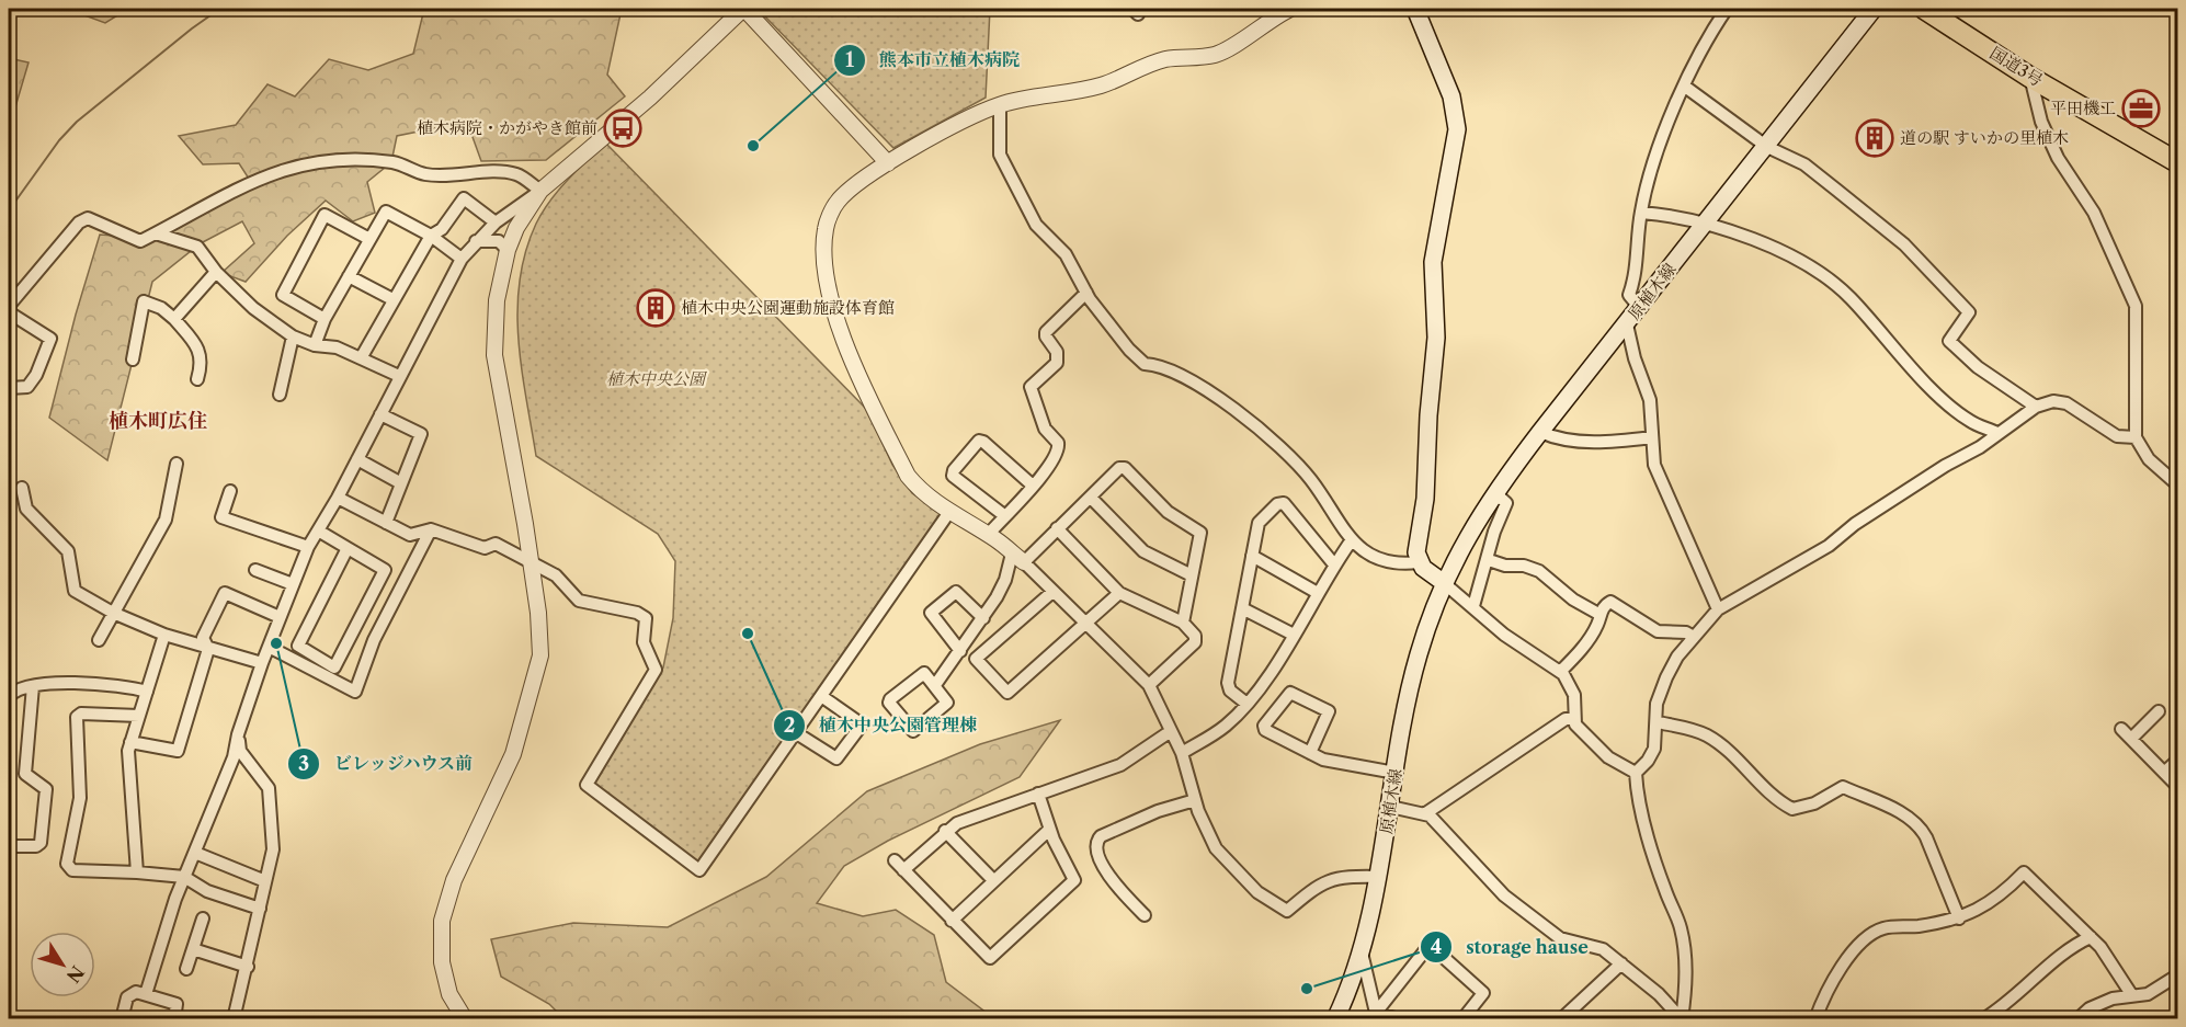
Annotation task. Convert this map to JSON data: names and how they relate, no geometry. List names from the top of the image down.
{
  "streets": {
    "highway": ["国道3号"],
    "main road": ["原植木線"]
  },
  "districts": ["植木町広住"],
  "parks": ["植木中央公園"],
  "places": {
    "office": ["平田機工"],
    "bus stop": ["植木病院・かがやき館前"],
    "building": ["道の駅 すいかの里植木", "植木中央公園運動施設体育館"],
    "other": [
      "熊本市立植木病院",
      "植木中央公園管理棟",
      "ビレッジハウス前",
      "storage hause"
    ]
  },
  "north": "bottom right"
}
